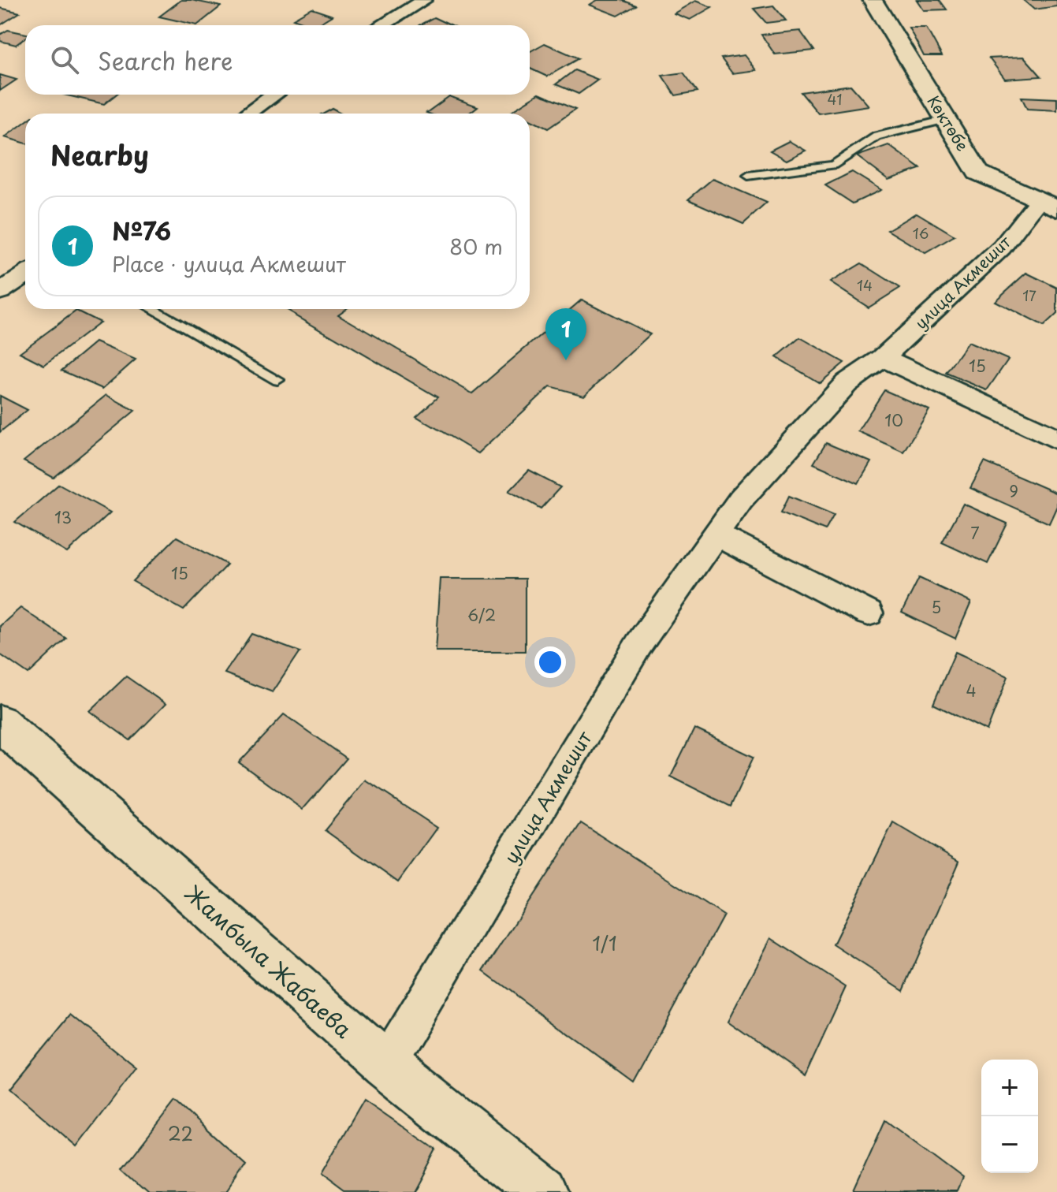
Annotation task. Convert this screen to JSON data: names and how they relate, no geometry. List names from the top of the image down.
{
  "streets": {
    "street": ["Көктөбе", "улица Акмешит", "Жамбыла Жабаева"]
  },
  "crossings": [
    ["Көктөбе", "улица Акмешит"],
    ["улица Акмешит", "Жамбыла Жабаева"]
  ],
  "house_numbers": [
    "41",
    "16",
    "14",
    "17",
    "15",
    "10",
    "9",
    "13",
    "7",
    "15",
    "5",
    "6/2",
    "4",
    "1/1",
    "22"
  ],
  "page": {
    "search": "Search here",
    "heading": "Nearby",
    "list": [
      {
        "mark": "1",
        "name": "№76",
        "note": "Place · улица Акмешит",
        "value": "80 m"
      }
    ],
    "pins": "1",
    "map_buttons": ["+", "−"]
  }
}
